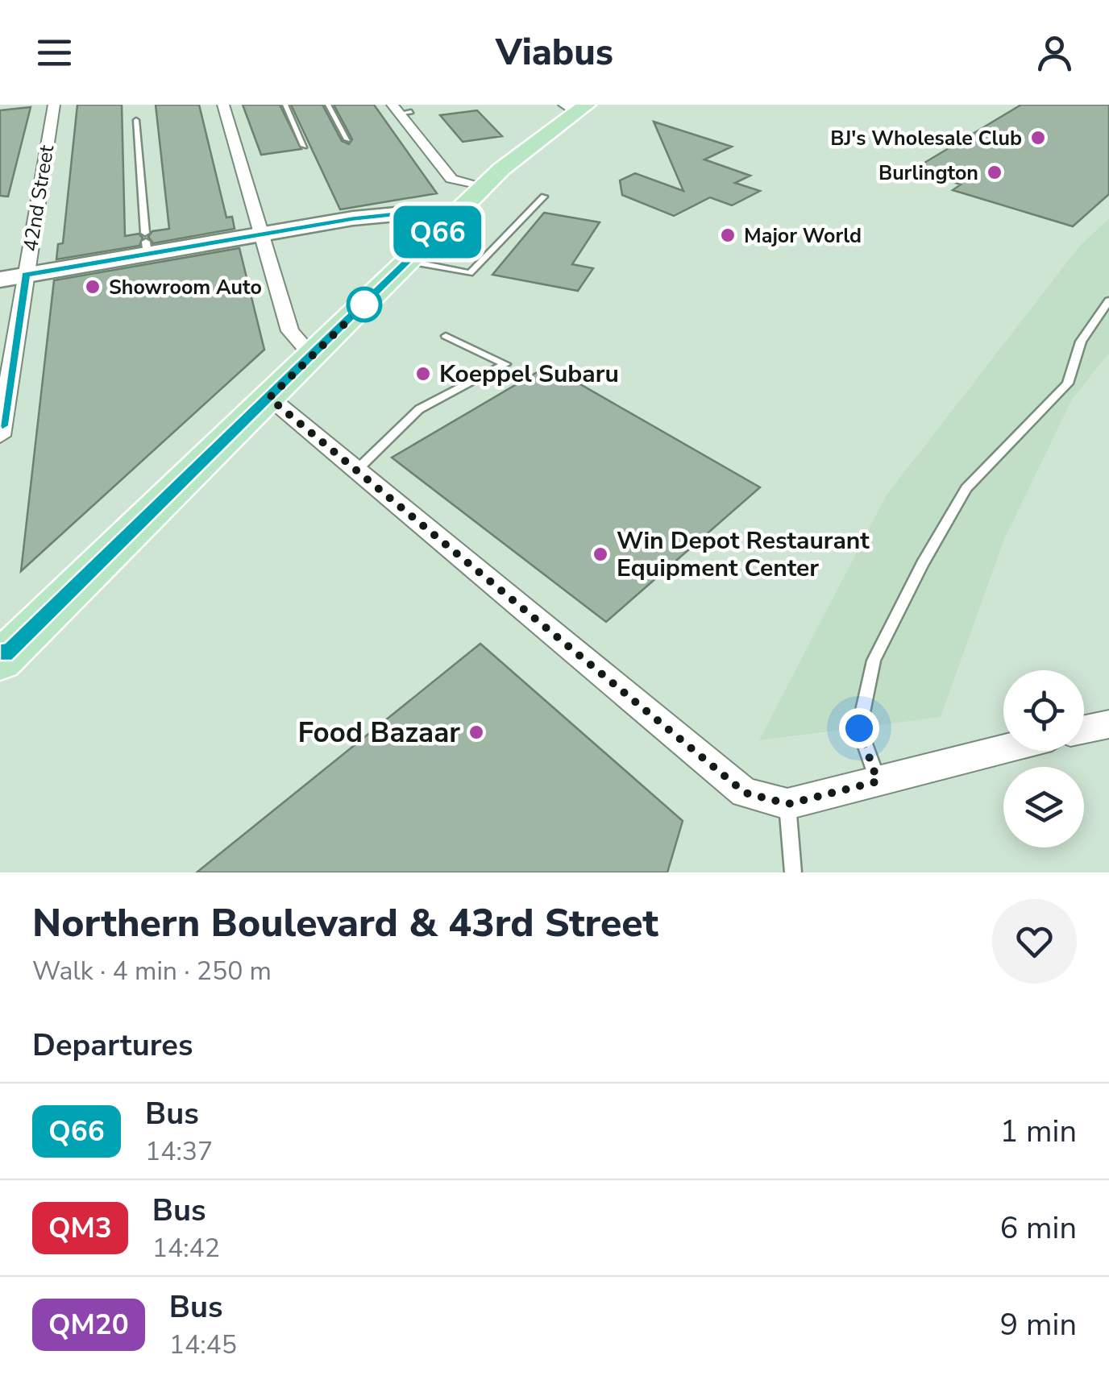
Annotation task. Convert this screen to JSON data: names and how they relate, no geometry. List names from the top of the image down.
{
  "streets": {
    "street": ["42nd Street"]
  },
  "places": [
    "BJ's Wholesale Club",
    "Burlington",
    "Major World",
    "Showroom Auto",
    "Koeppel Subaru",
    "Win Depot Restaurant Equipment Center",
    "Food Bazaar"
  ],
  "lines": ["bus line Q66"],
  "page": {
    "header": "Viabus",
    "on_map": "Q66",
    "heading": [
      ["Northern Boulevard & 43rd Street", "Walk · 4 min · 250 m"],
      "Departures"
    ],
    "list": [
      {
        "mark": "Q66",
        "name": "Bus",
        "note": "14:37",
        "value": "1 min"
      },
      {
        "mark": "QM3",
        "name": "Bus",
        "note": "14:42",
        "value": "6 min"
      },
      {
        "mark": "QM20",
        "name": "Bus",
        "note": "14:45",
        "value": "9 min"
      }
    ]
  }
}
